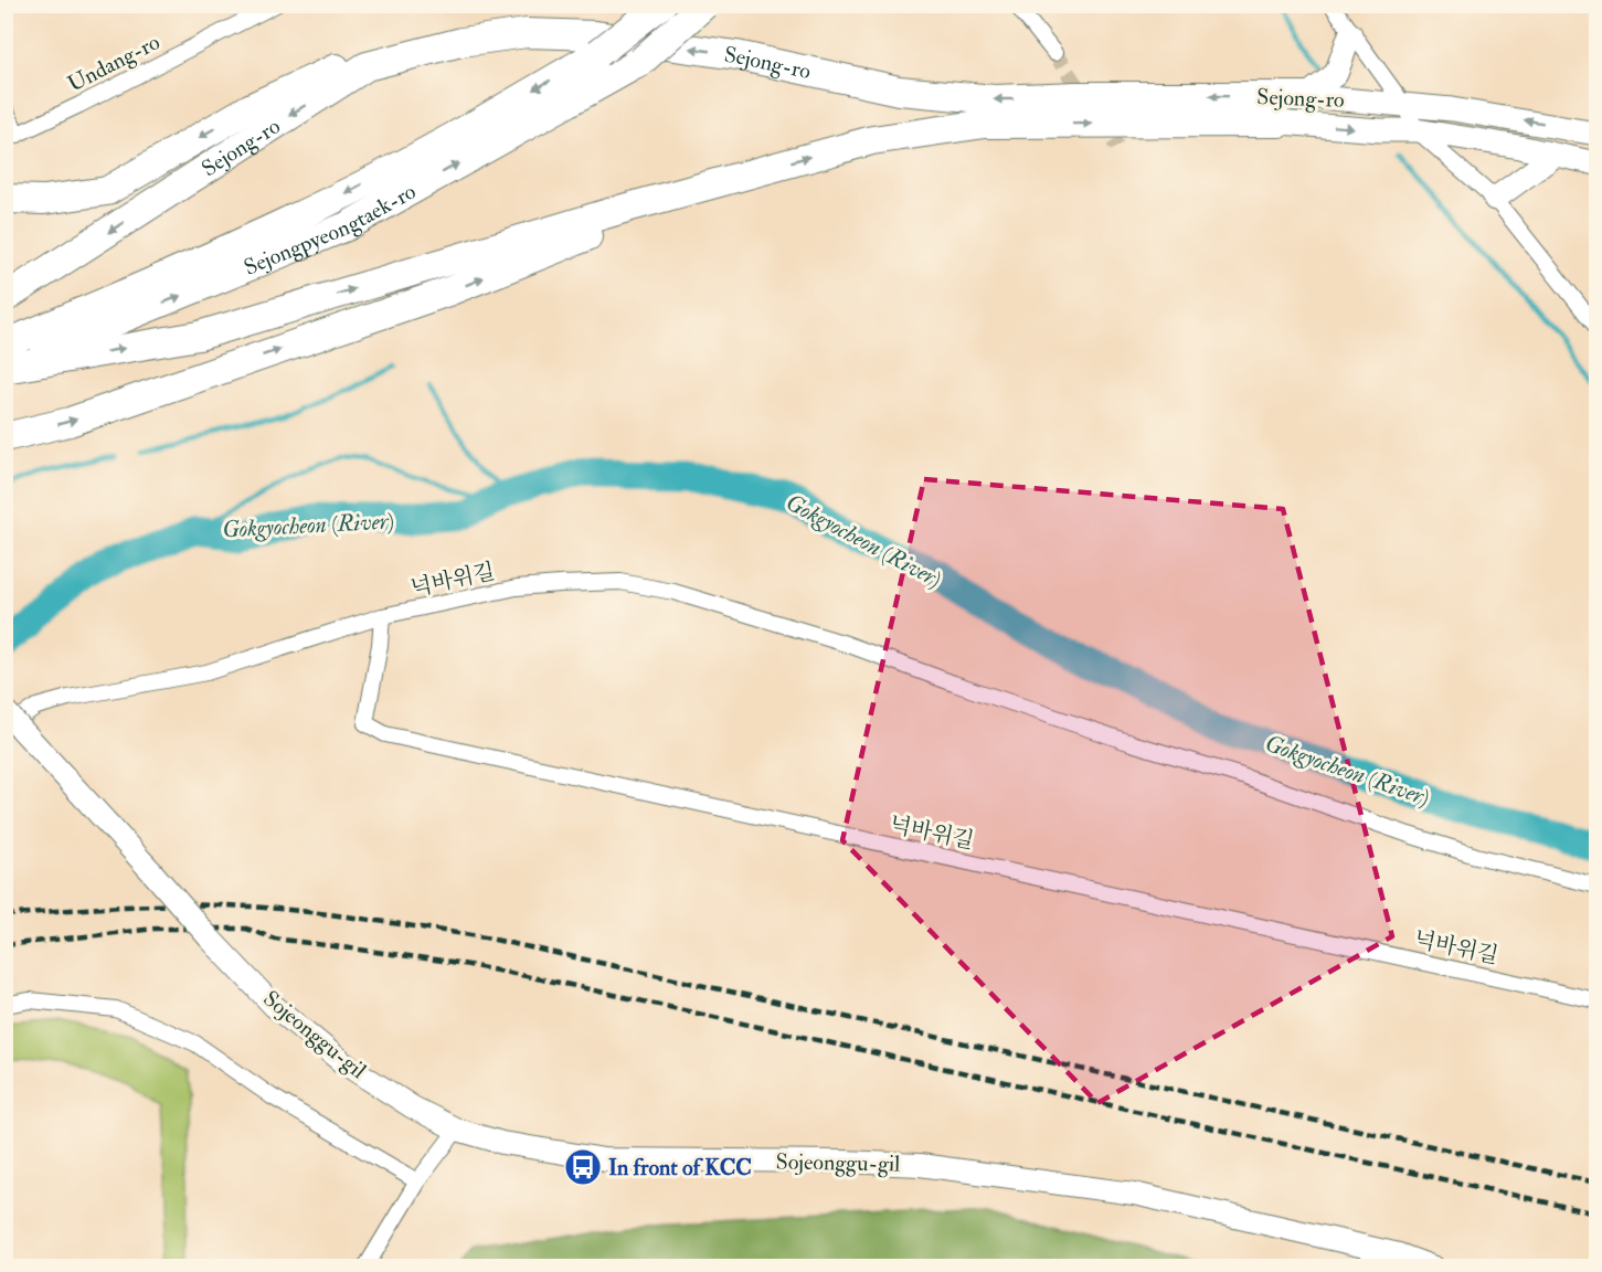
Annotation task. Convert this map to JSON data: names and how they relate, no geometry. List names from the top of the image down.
{
  "streets": {
    "highway": ["Sejong-ro", "Sejongpyeongtaek-ro"],
    "street": ["Undang-ro", "넉바위길", "Sojeonggu-gil"]
  },
  "crossings": [
    ["Sejong-ro", "Sejongpyeongtaek-ro"],
    ["넉바위길", "Sojeonggu-gil"]
  ],
  "water": ["Gokgyocheon (River)"],
  "places": {
    "bus stop": ["In front of KCC"]
  }
}
